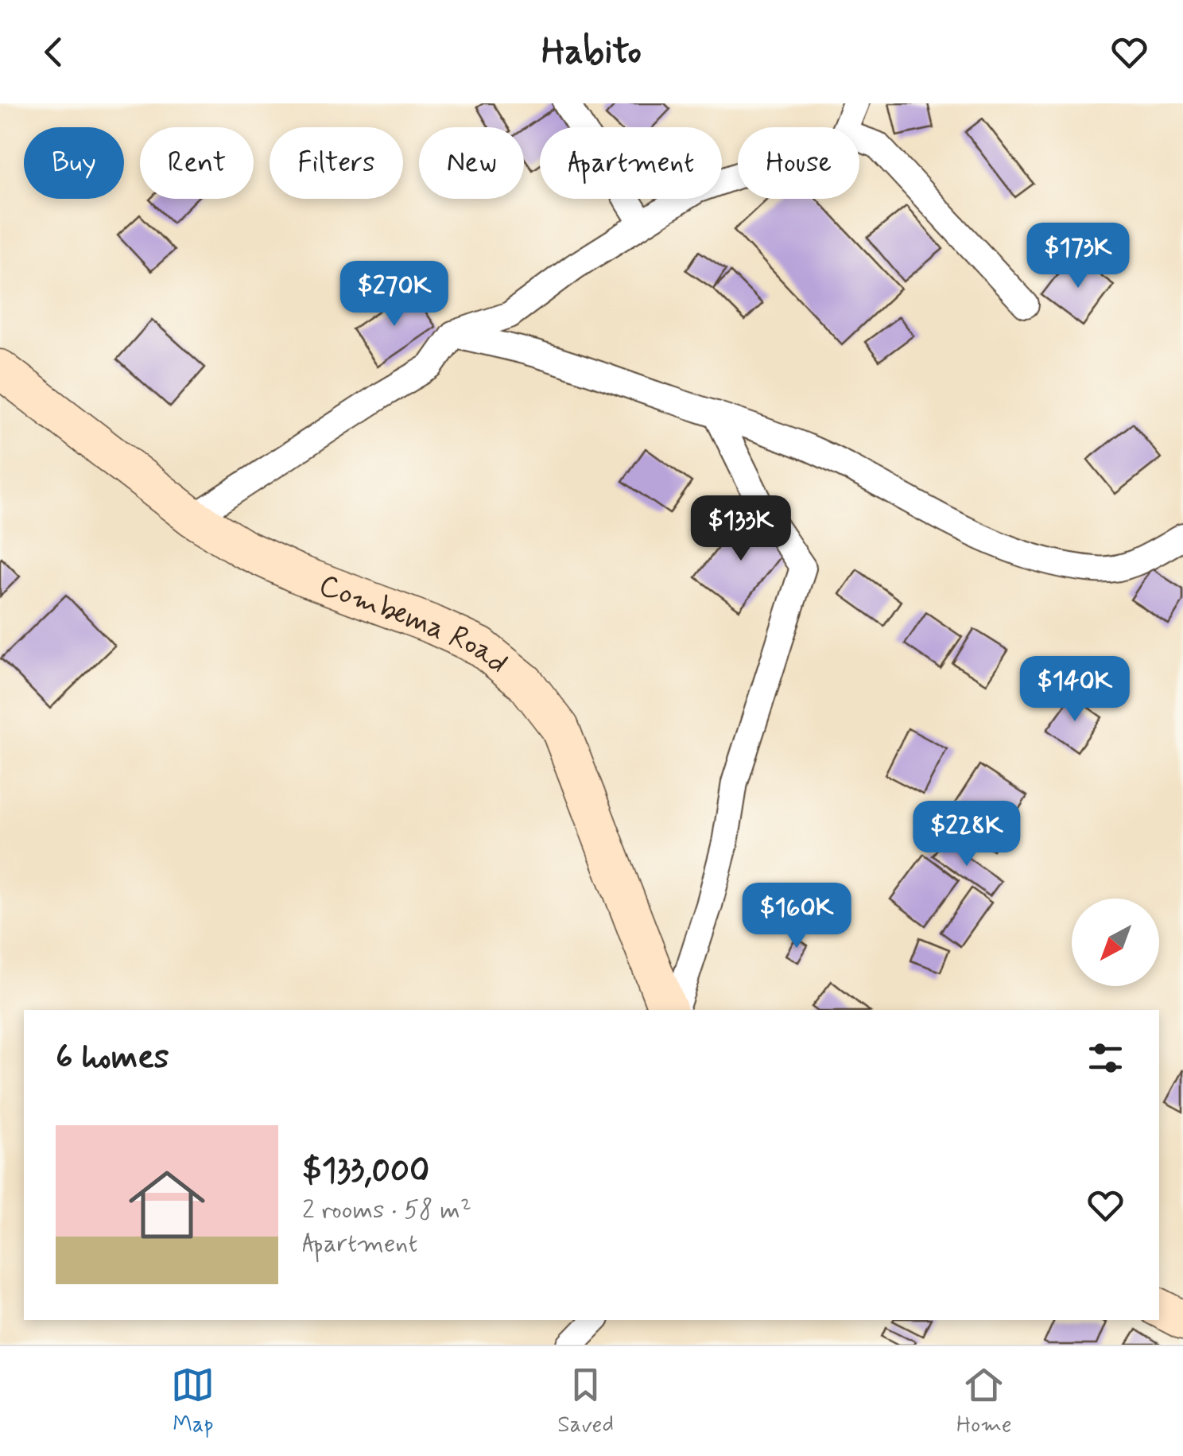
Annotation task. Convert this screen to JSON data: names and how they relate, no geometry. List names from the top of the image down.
{
  "streets": {
    "street": ["Combema Road"]
  },
  "north": "bottom left",
  "page": {
    "header": "Habito",
    "chip": [
      "Buy",
      "Rent",
      "Filters",
      "New",
      "Apartment",
      "House"
    ],
    "price": [
      "$173K",
      "$270K",
      "$133K",
      "$140K",
      "$228K",
      "$160K"
    ],
    "heading": "6 homes",
    "list": [
      {
        "name": "$133,000",
        "note": "2 rooms · 58 m² · Apartment"
      }
    ],
    "tabs": ["Map", "Saved", "Home"]
  }
}
